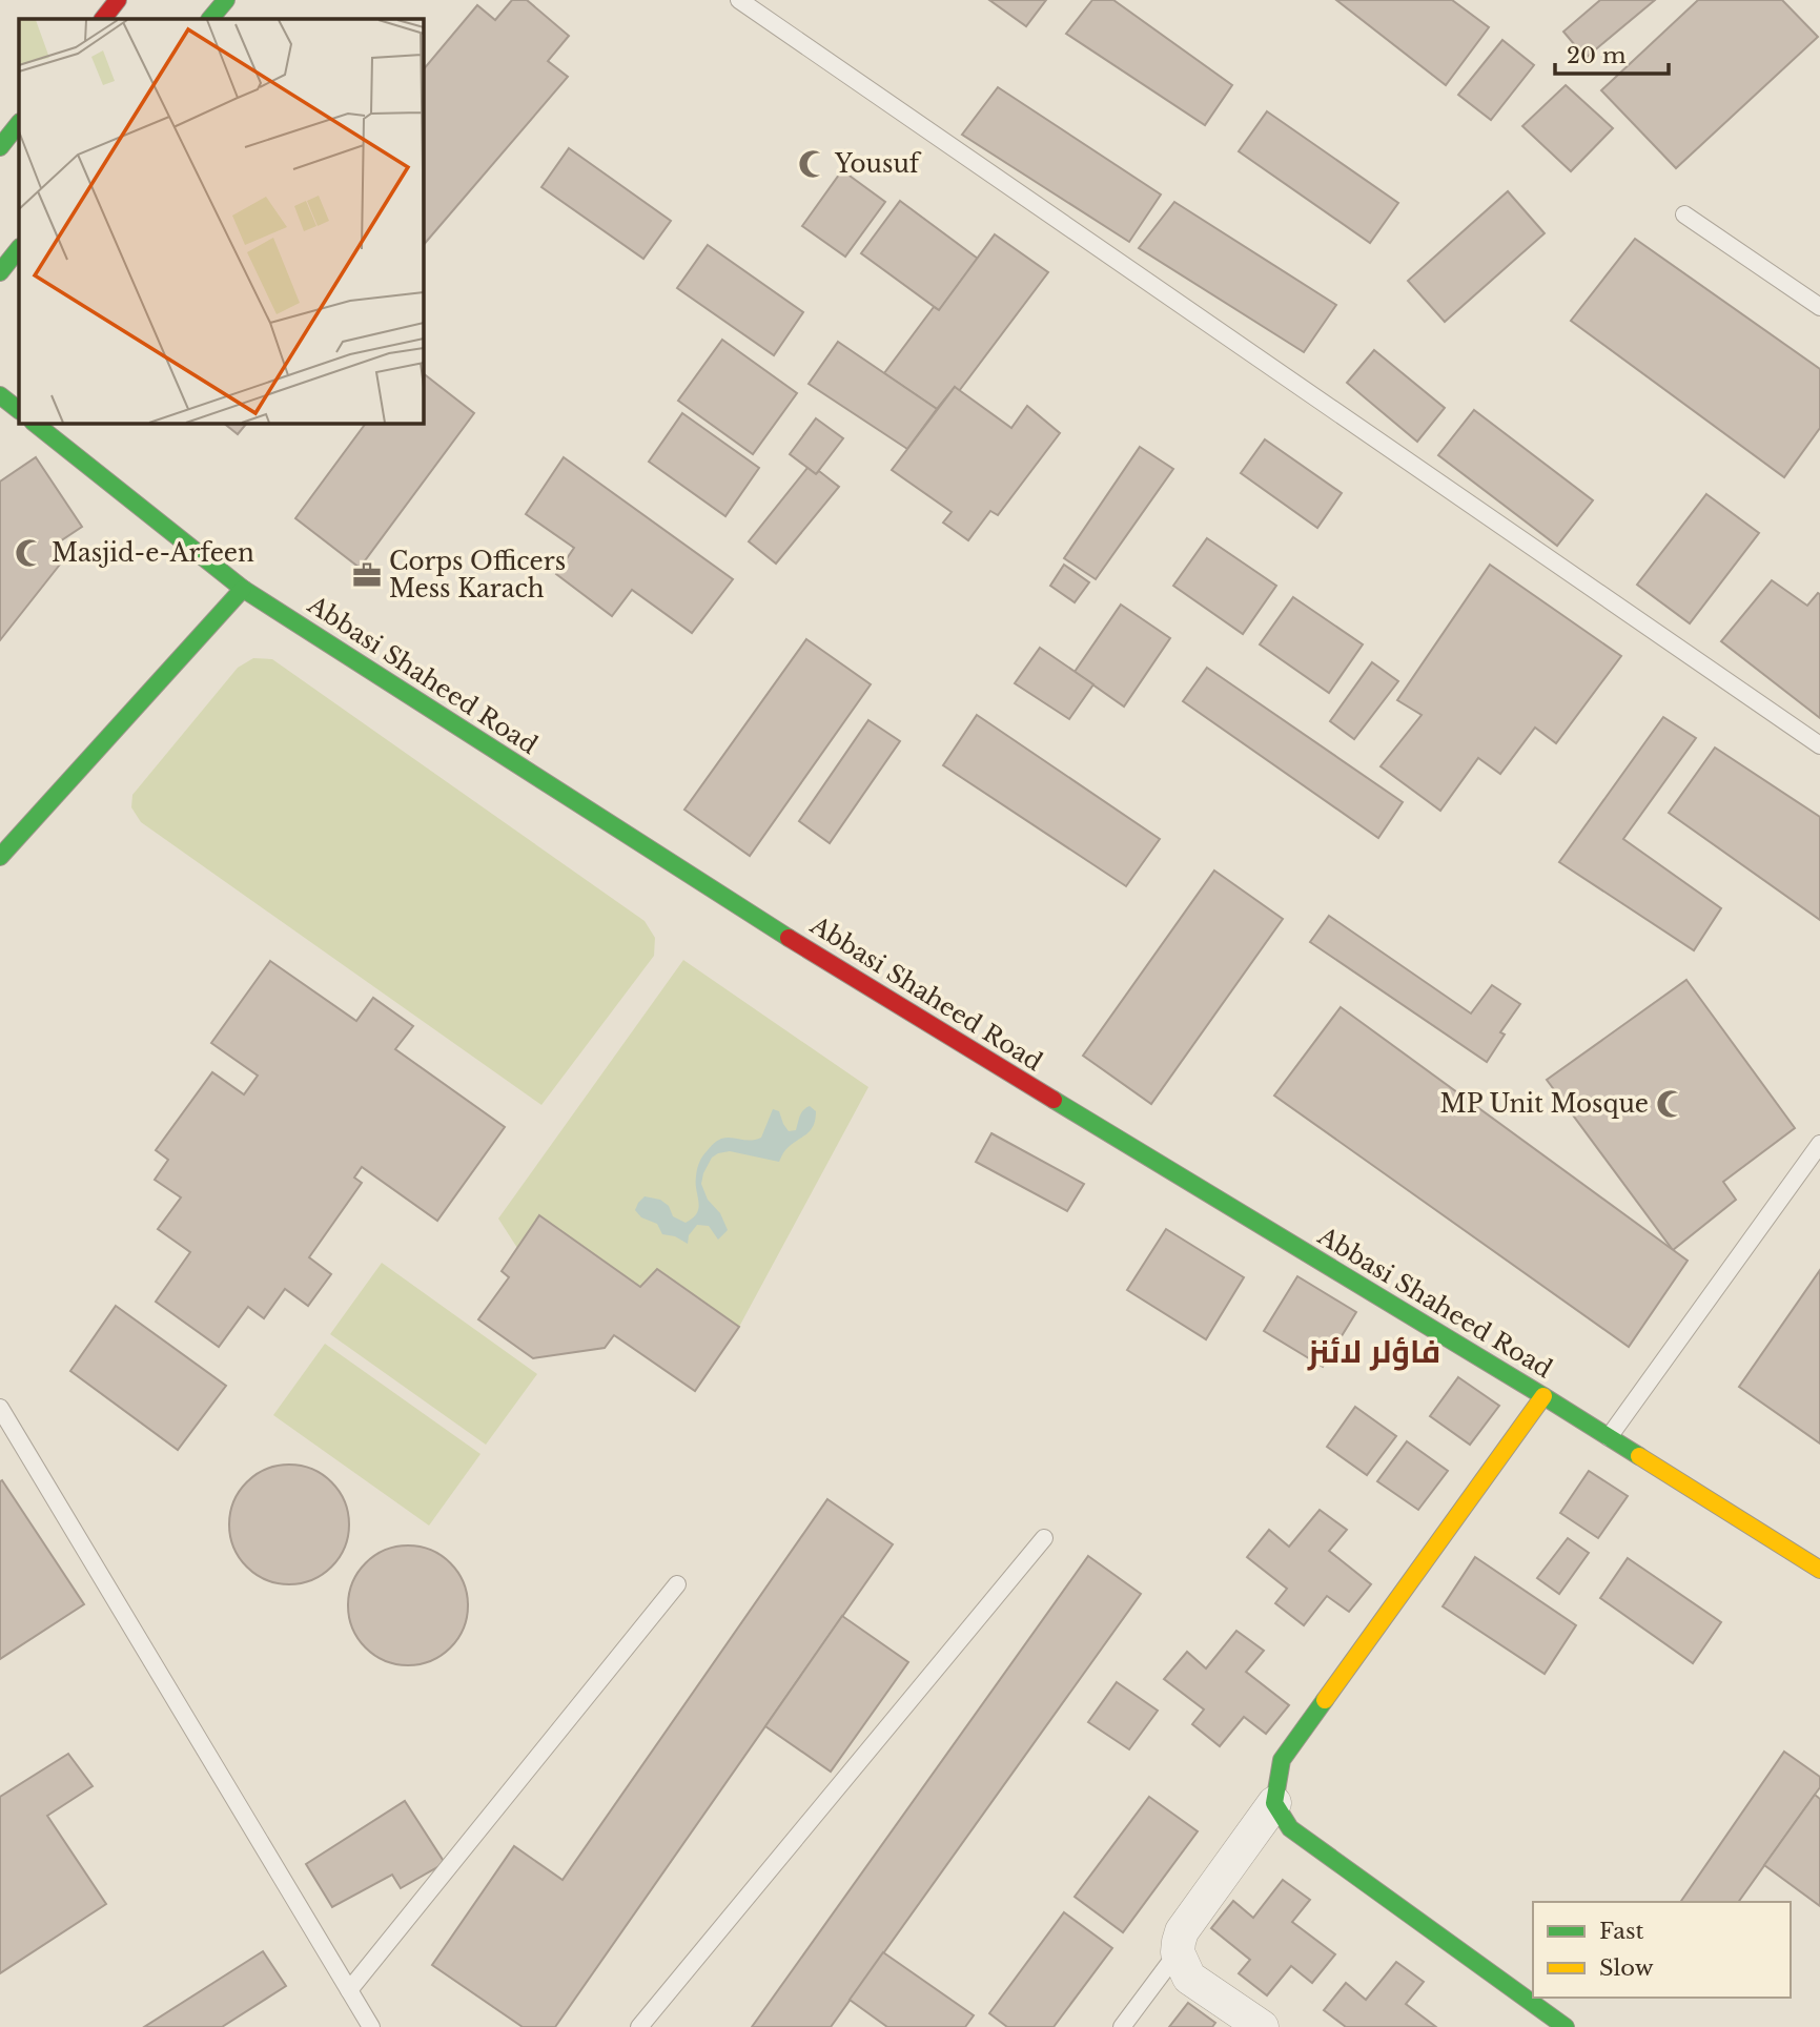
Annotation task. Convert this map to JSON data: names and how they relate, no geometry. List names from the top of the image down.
{
  "streets": {
    "main road": ["Abbasi Shaheed Road"]
  },
  "districts": ["فاؤلر لائنز"],
  "places": {
    "mosque": ["Yousuf", "Masjid-e-Arfeen", "MP Unit Mosque"],
    "office": ["Corps Officers Mess Karach"]
  },
  "legend": ["Fast", "Slow"],
  "scale_bar": "20 m"
}
